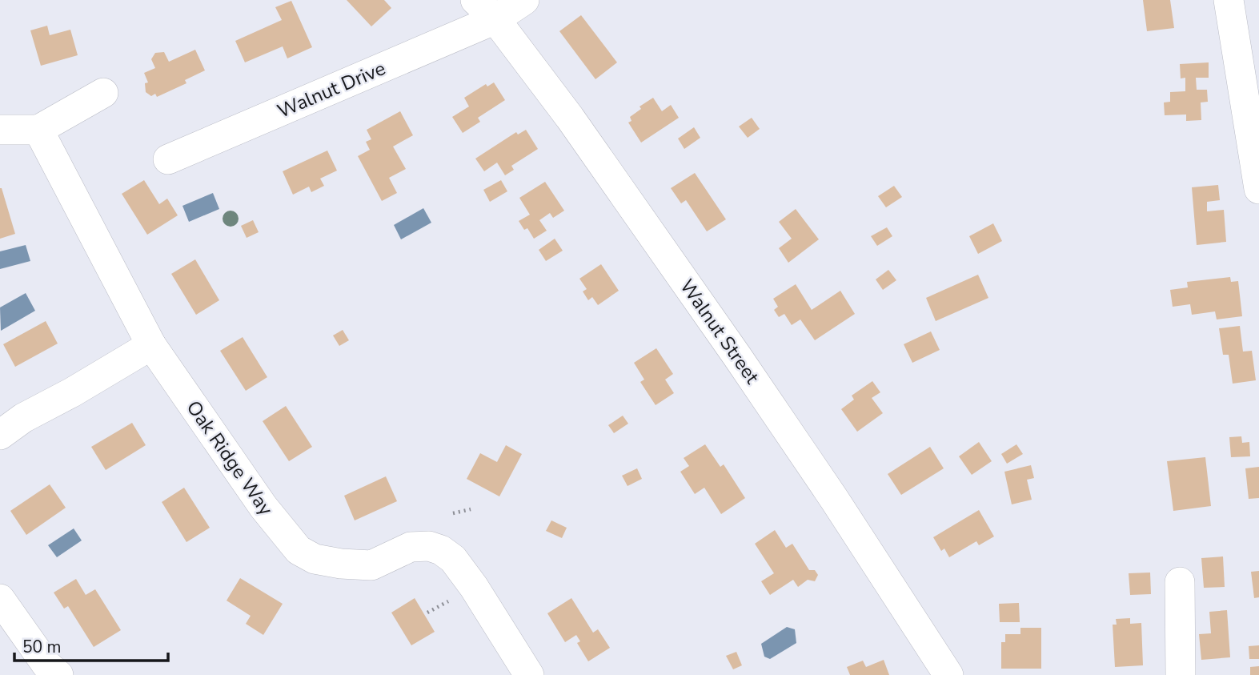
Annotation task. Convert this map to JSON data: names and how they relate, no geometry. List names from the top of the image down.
{
  "streets": {
    "street": ["Walnut Drive", "Walnut Street", "Oak Ridge Way"]
  },
  "crossings": [
    ["Walnut Drive", "Walnut Street"]
  ],
  "scale_bar": "50 m"
}
